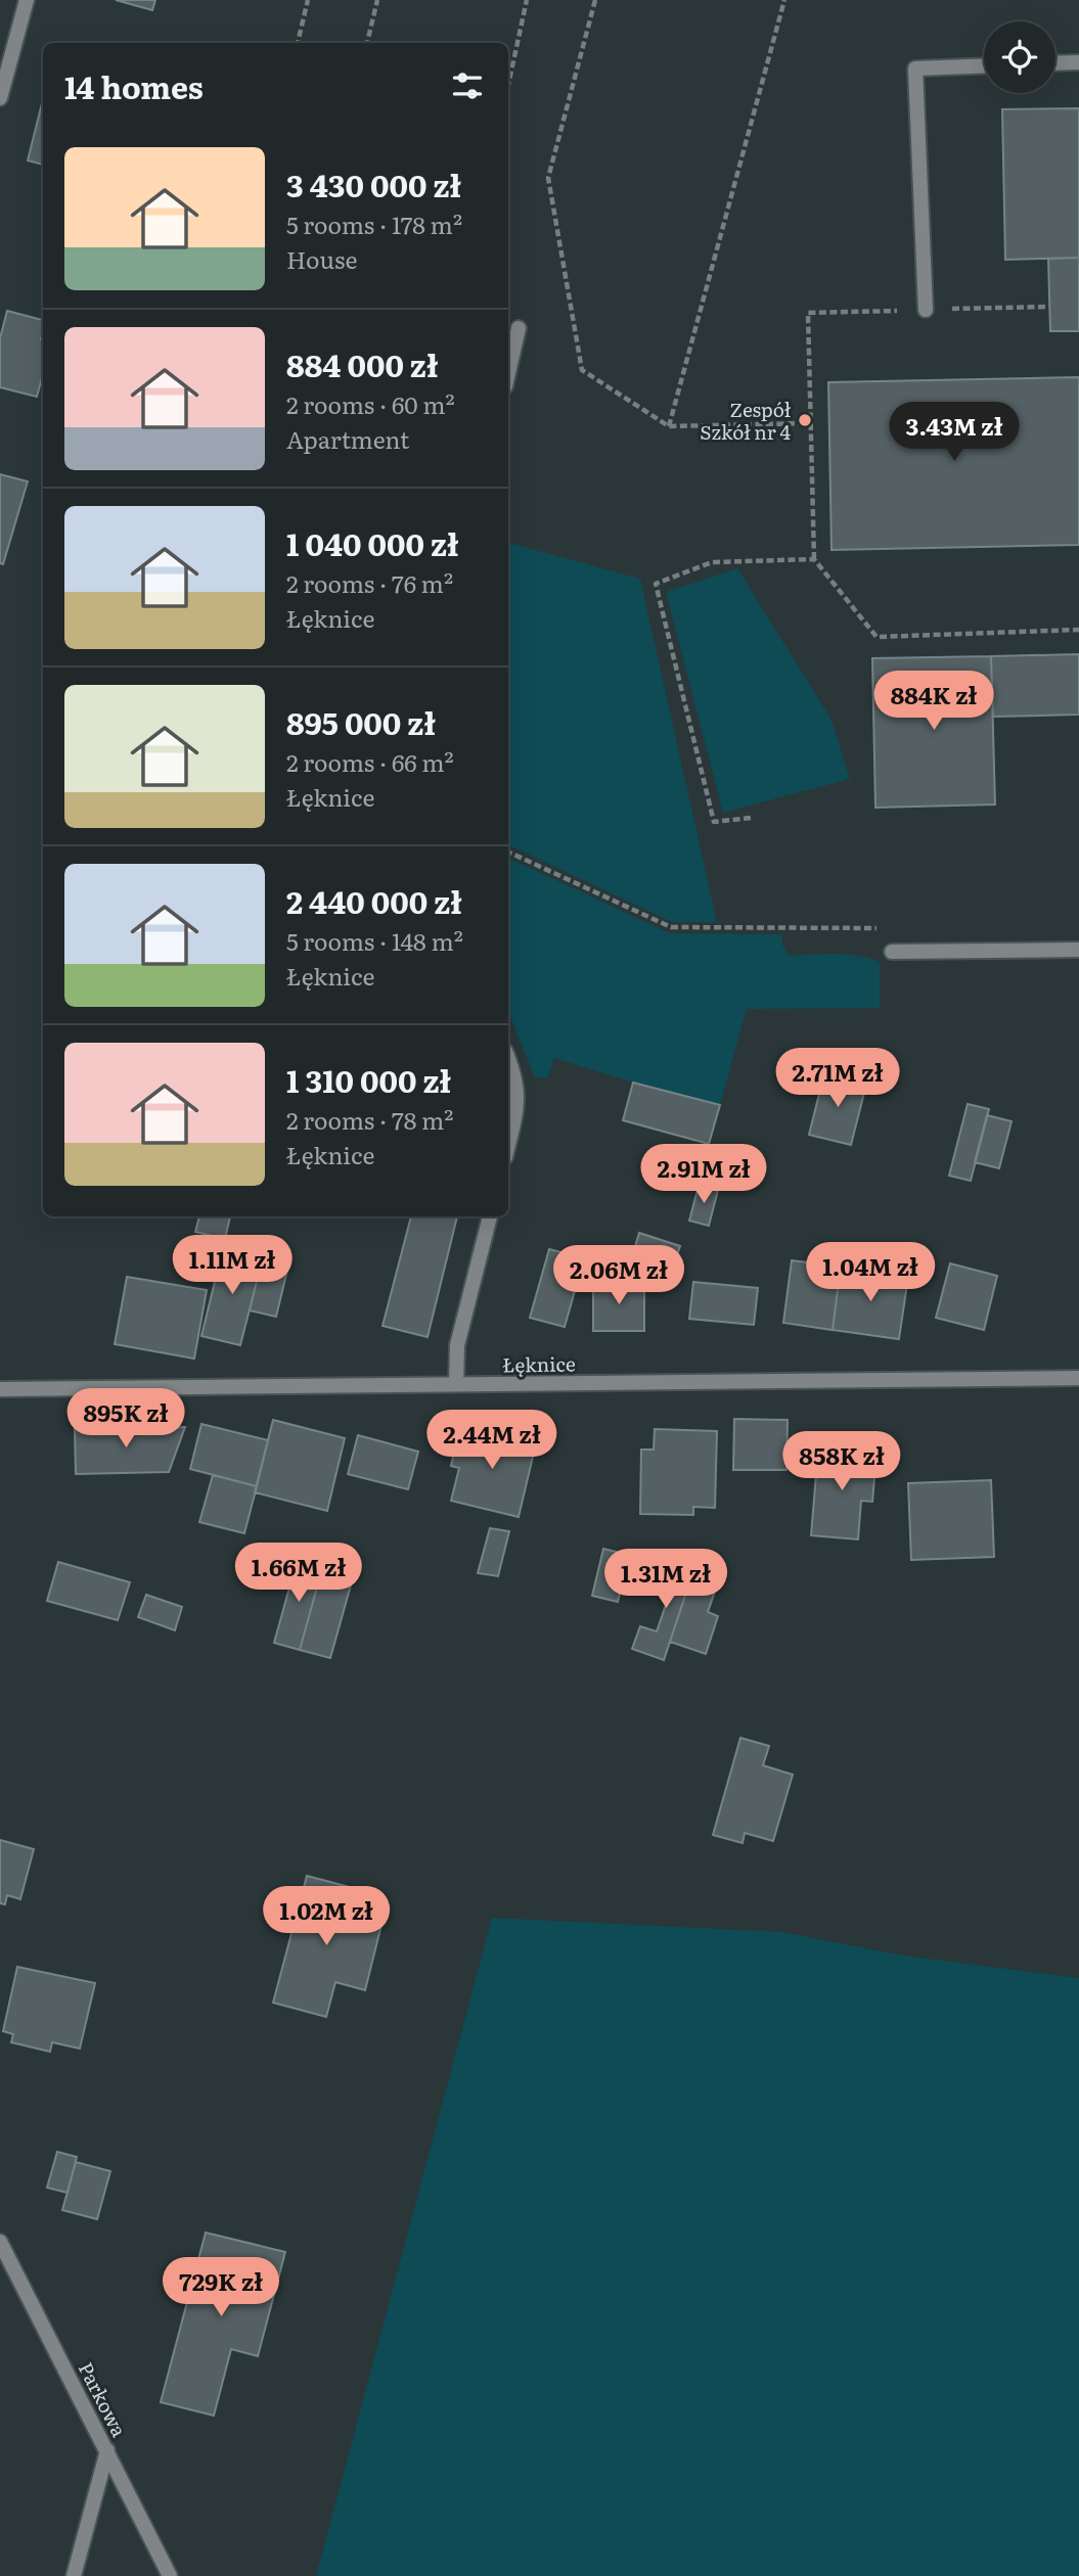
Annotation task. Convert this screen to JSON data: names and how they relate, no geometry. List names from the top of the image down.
{
  "streets": {
    "street": ["Łęknice", "Parkowa"]
  },
  "places": ["Zespół Szkół nr 4"],
  "page": {
    "heading": "14 homes",
    "list": [
      {
        "name": "3 430 000 zł",
        "note": "5 rooms · 178 m² · House"
      },
      {
        "name": "884 000 zł",
        "note": "2 rooms · 60 m² · Apartment"
      },
      {
        "name": "1 040 000 zł",
        "note": "2 rooms · 76 m² · Łęknice"
      },
      {
        "name": "895 000 zł",
        "note": "2 rooms · 66 m² · Łęknice"
      },
      {
        "name": "2 440 000 zł",
        "note": "5 rooms · 148 m² · Łęknice"
      },
      {
        "name": "1 310 000 zł",
        "note": "2 rooms · 78 m² · Łęknice"
      }
    ],
    "price": [
      "3.43M zł",
      "884K zł",
      "2.71M zł",
      "2.91M zł",
      "1.11M zł",
      "1.04M zł",
      "2.06M zł",
      "895K zł",
      "2.44M zł",
      "858K zł",
      "1.66M zł",
      "1.31M zł",
      "1.02M zł",
      "729K zł"
    ]
  }
}
